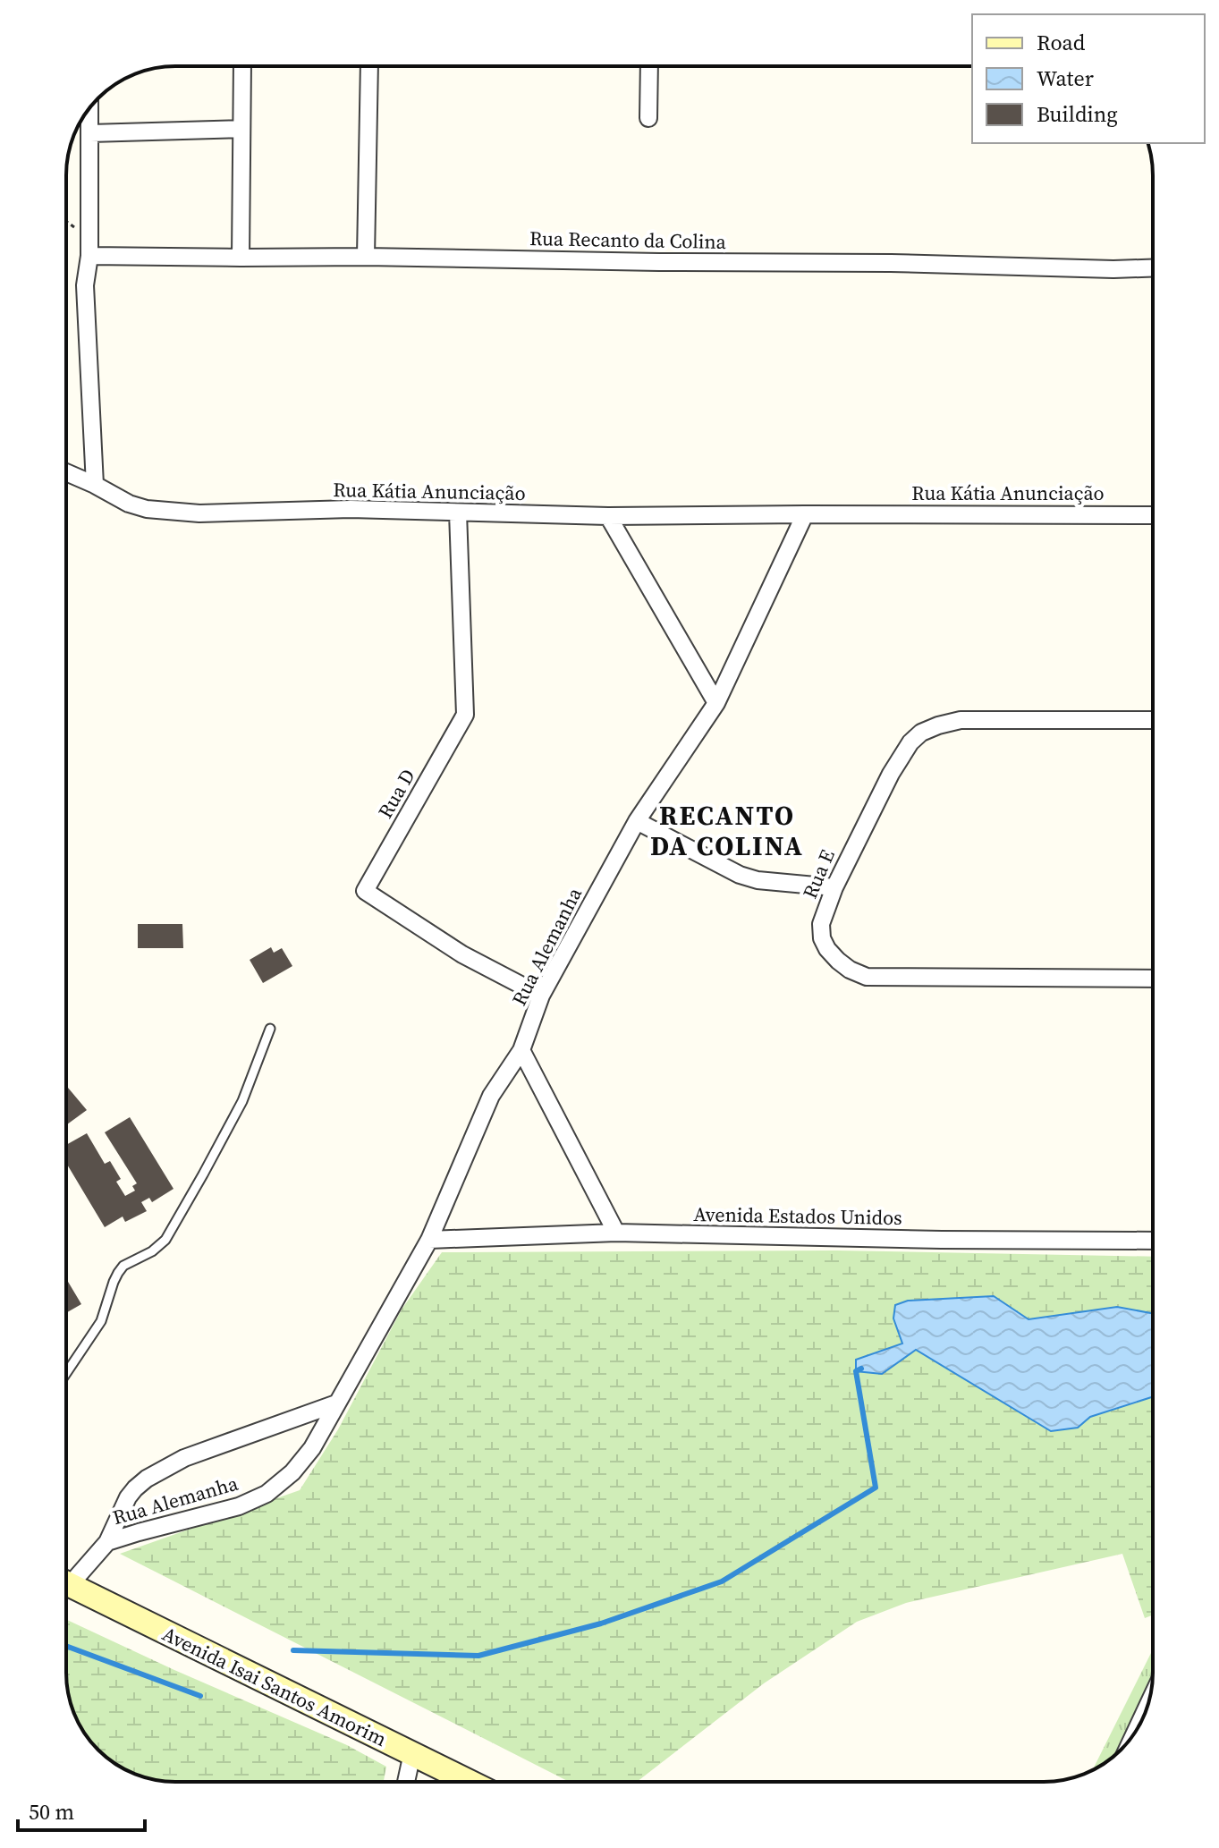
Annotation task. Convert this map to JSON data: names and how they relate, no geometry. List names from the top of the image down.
{
  "streets": {
    "main road": ["Avenida Isai Santos Amorim"],
    "street": [
      "Rua Recanto da Colina",
      "Rua Kátia Anunciação",
      "Rua D",
      "Rua E",
      "Rua Alemanha",
      "Avenida Estados Unidos"
    ]
  },
  "crossings": [
    ["Rua Kátia Anunciação", "Rua D"],
    ["Rua Kátia Anunciação", "Rua Alemanha"],
    ["Rua D", "Rua Alemanha"],
    ["Rua Alemanha", "Avenida Estados Unidos"]
  ],
  "districts": ["RECANTO DA COLINA"],
  "legend": ["Road", "Water", "Building"],
  "scale_bar": "50 m"
}
